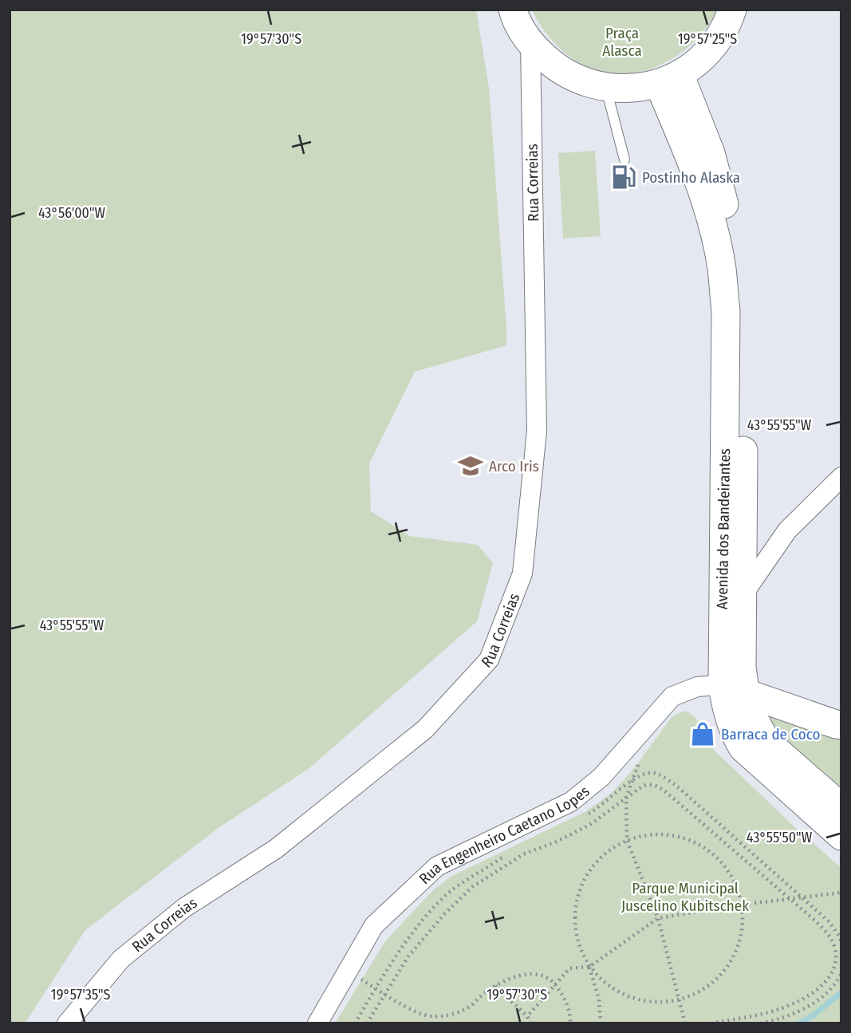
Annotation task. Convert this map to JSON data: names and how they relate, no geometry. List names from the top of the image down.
{
  "streets": {
    "street": ["Rua Correias", "Avenida dos Bandeirantes", "Rua Engenheiro Caetano Lopes"]
  },
  "crossings": [
    ["Avenida dos Bandeirantes", "Rua Engenheiro Caetano Lopes"]
  ],
  "parks": ["Praça Alasca", "Parque Municipal Juscelino Kubitschek"],
  "places": {
    "fuel station": ["Postinho Alaska"],
    "school or university": ["Arco Iris"],
    "shop": ["Barraca de Coco"]
  },
  "coordinates": [
    "19°57'30\"S",
    "19°57'25\"S",
    "43°56'00\"W",
    "43°55'55\"W",
    "43°55'50\"W",
    "19°57'35\"S"
  ]
}
